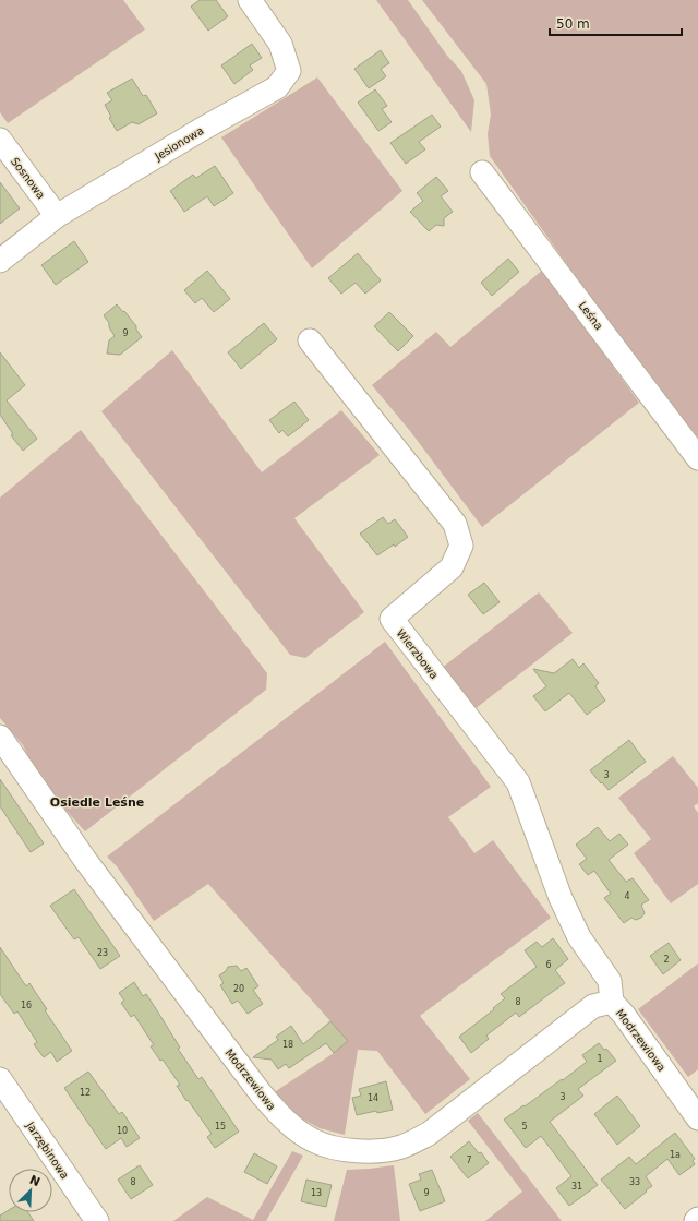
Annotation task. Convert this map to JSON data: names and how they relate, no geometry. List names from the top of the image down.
{
  "streets": {
    "street": [
      "Jesionowa",
      "Sosnowa",
      "Leśna",
      "Wierzbowa",
      "Modrzewiowa",
      "Jarzębinowa"
    ]
  },
  "crossings": [
    ["Jesionowa", "Sosnowa"],
    ["Wierzbowa", "Modrzewiowa"]
  ],
  "districts": ["Osiedle Leśne"],
  "house_numbers": [
    "9",
    "3",
    "4",
    "23",
    "2",
    "6",
    "20",
    "8",
    "16",
    "18",
    "1",
    "12",
    "3",
    "14",
    "15",
    "5",
    "10",
    "1a",
    "7",
    "8",
    "33",
    "31",
    "13",
    "9"
  ],
  "scale_bar": "50 m",
  "north": "top right"
}
